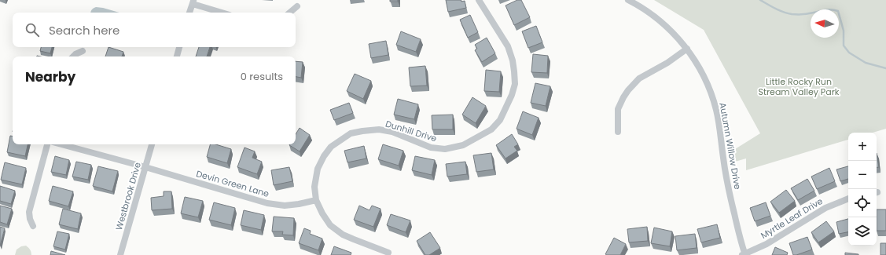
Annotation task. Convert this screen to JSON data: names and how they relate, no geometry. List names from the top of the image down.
{
  "streets": {
    "street": [
      "Dunhill Drive",
      "Autumn Willow Drive",
      "Devin Green Lane",
      "Westbrook Drive",
      "Myrtle Leaf Drive"
    ]
  },
  "crossings": [
    ["Dunhill Drive", "Devin Green Lane"],
    ["Autumn Willow Drive", "Myrtle Leaf Drive"],
    ["Devin Green Lane", "Westbrook Drive"]
  ],
  "parks": ["Little Rocky Run Stream Valley Park"],
  "north": "left",
  "page": {
    "search": "Search here",
    "heading": ["Nearby", "0 results"],
    "map_buttons": ["+", "−"]
  }
}
